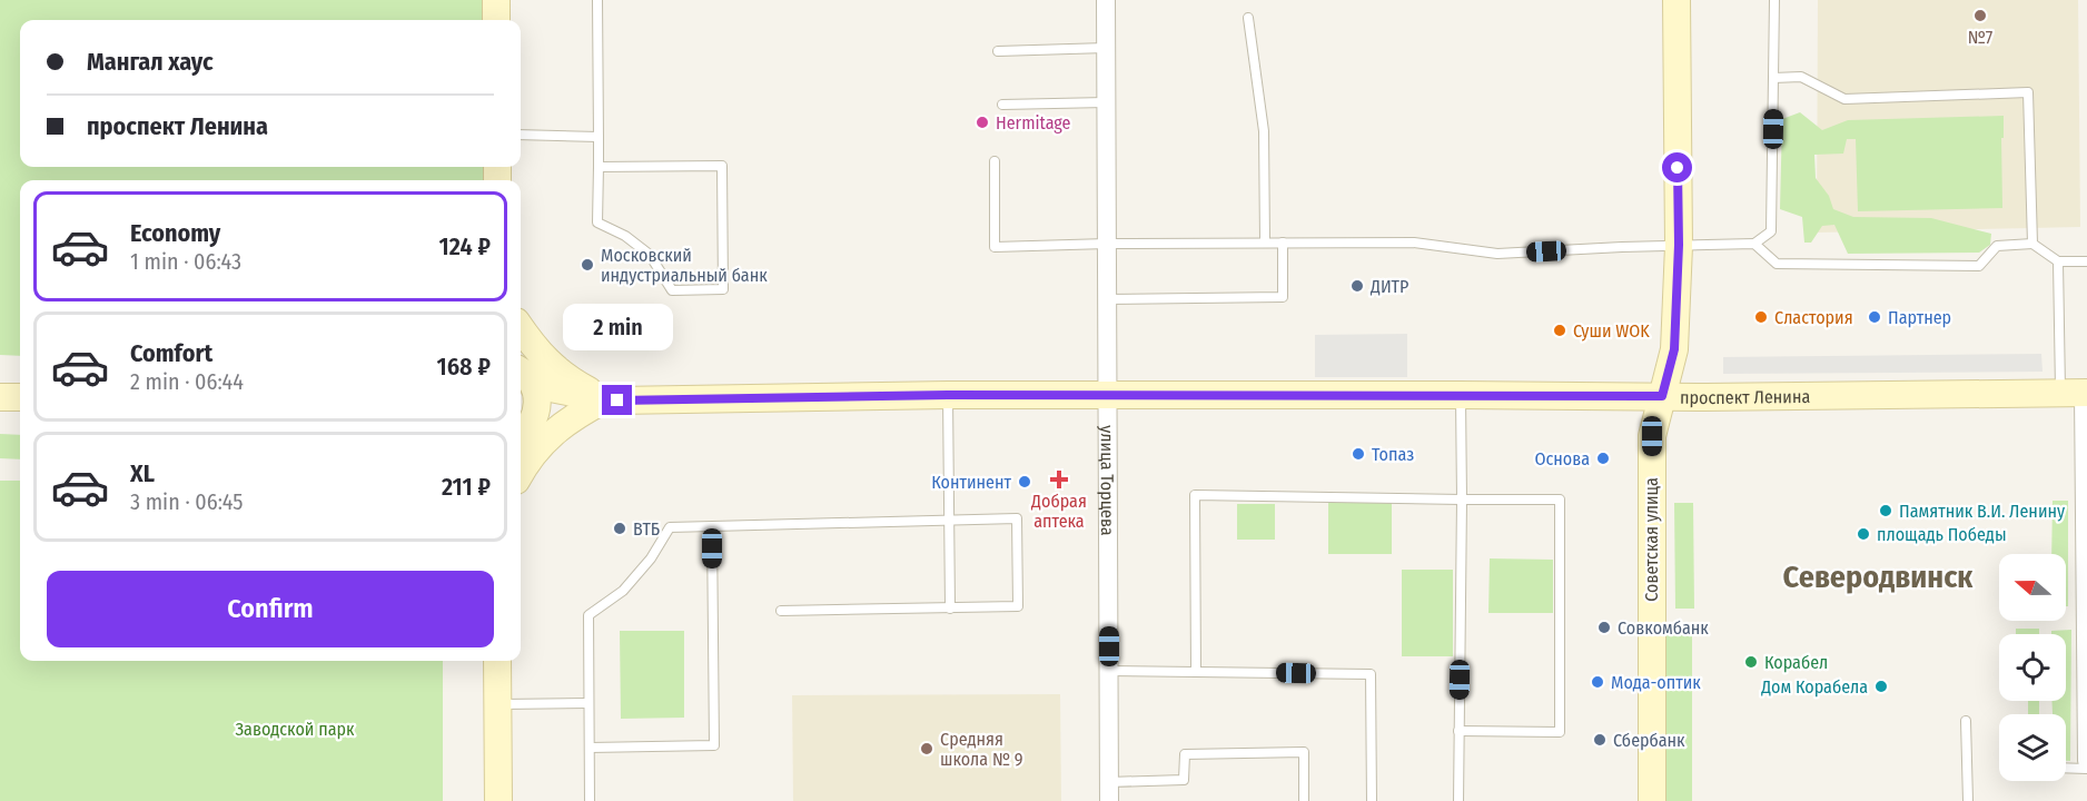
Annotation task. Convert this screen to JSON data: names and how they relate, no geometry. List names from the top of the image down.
{
  "streets": {
    "main road": ["проспект Ленина", "Советская улица"],
    "street": ["улица Торцева"]
  },
  "crossings": [
    ["проспект Ленина", "улица Торцева"],
    ["проспект Ленина", "Советская улица"]
  ],
  "districts": ["Северодвинск"],
  "parks": ["Заводской парк"],
  "places": {
    "other": [
      "№7",
      "Hermitage",
      "Московский индустриальный банк",
      "ДИТР",
      "Сластория",
      "Партнер",
      "Суши WOK",
      "Топаз",
      "Основа",
      "Континент",
      "Памятник В.И. Ленину",
      "ВТБ",
      "площадь Победы",
      "Совкомбанк",
      "Корабел",
      "Мода-оптик",
      "Дом Корабела",
      "Сбербанк",
      "Средняя школа № 9"
    ],
    "health": ["Добрая аптека"]
  },
  "north": "left",
  "page": {
    "banner": ["Мангал хаус", "проспект Ленина"],
    "list": [
      {
        "name": "Economy",
        "note": "1 min · 06:43",
        "value": "124 ₽"
      },
      {
        "name": "Comfort",
        "note": "2 min · 06:44",
        "value": "168 ₽"
      },
      {
        "name": "XL",
        "note": "3 min · 06:45",
        "value": "211 ₽"
      }
    ],
    "bubble": "2 min",
    "buttons": "Confirm"
  }
}
